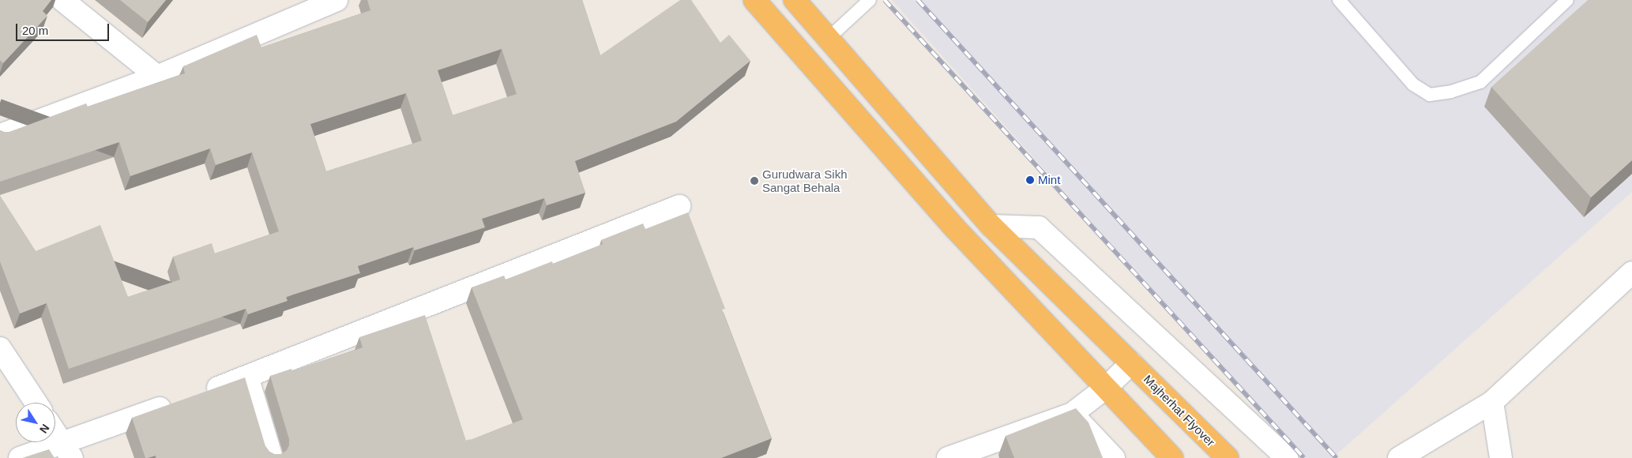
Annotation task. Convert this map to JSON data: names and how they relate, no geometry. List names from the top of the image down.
{
  "streets": {
    "highway": ["Majherhat Flyover"]
  },
  "places": ["Mint", "Gurudwara Sikh Sangat Behala"],
  "scale_bar": "20 m",
  "north": "bottom right"
}
